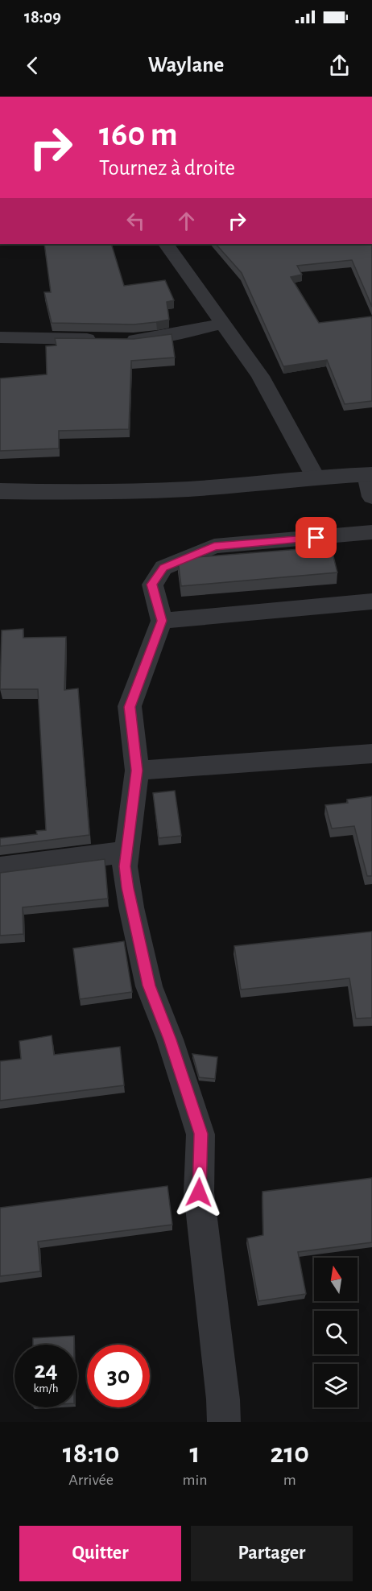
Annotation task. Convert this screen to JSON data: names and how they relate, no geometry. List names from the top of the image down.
{
  "north": "top",
  "page": {
    "status": "18:09",
    "header": "Waylane",
    "turn": ["160 m", "Tournez à droite"],
    "speed": "24 km/h",
    "limit": "30",
    "eta": [
      "18:10",
      "Arrivée",
      "1",
      "min",
      "210",
      "m"
    ],
    "buttons": ["Quitter", "Partager"]
  }
}
